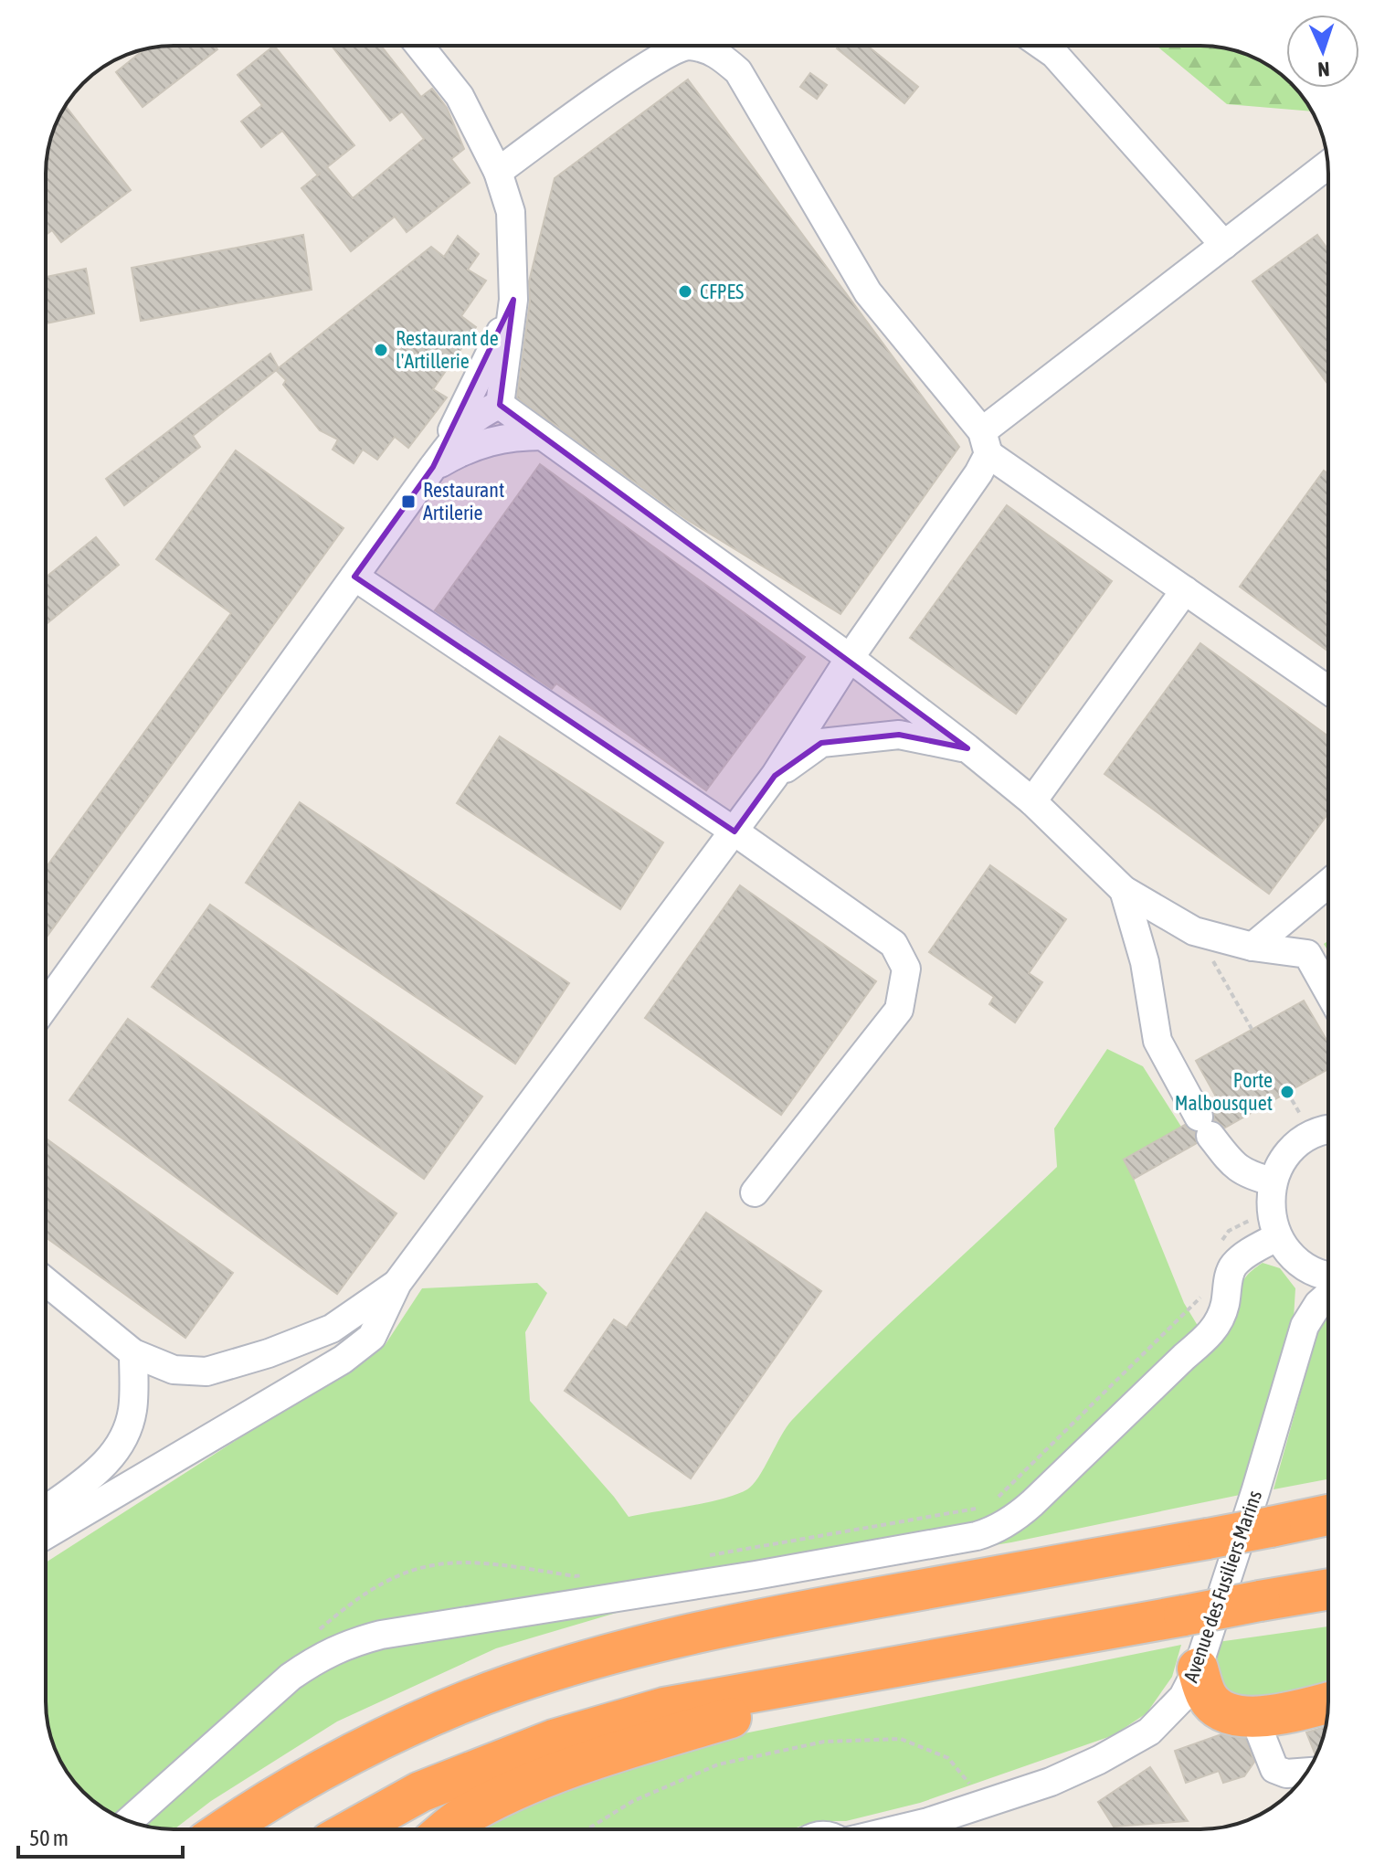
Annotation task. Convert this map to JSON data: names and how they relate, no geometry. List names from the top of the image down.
{
  "streets": {
    "street": ["Avenue des Fusiliers Marins"]
  },
  "places": {
    "other": ["CFPES", "Restaurant de l'Artillerie", "Porte Malbousquet"],
    "transit": ["Restaurant Artilerie"]
  },
  "scale_bar": "50 m",
  "north": "bottom"
}
